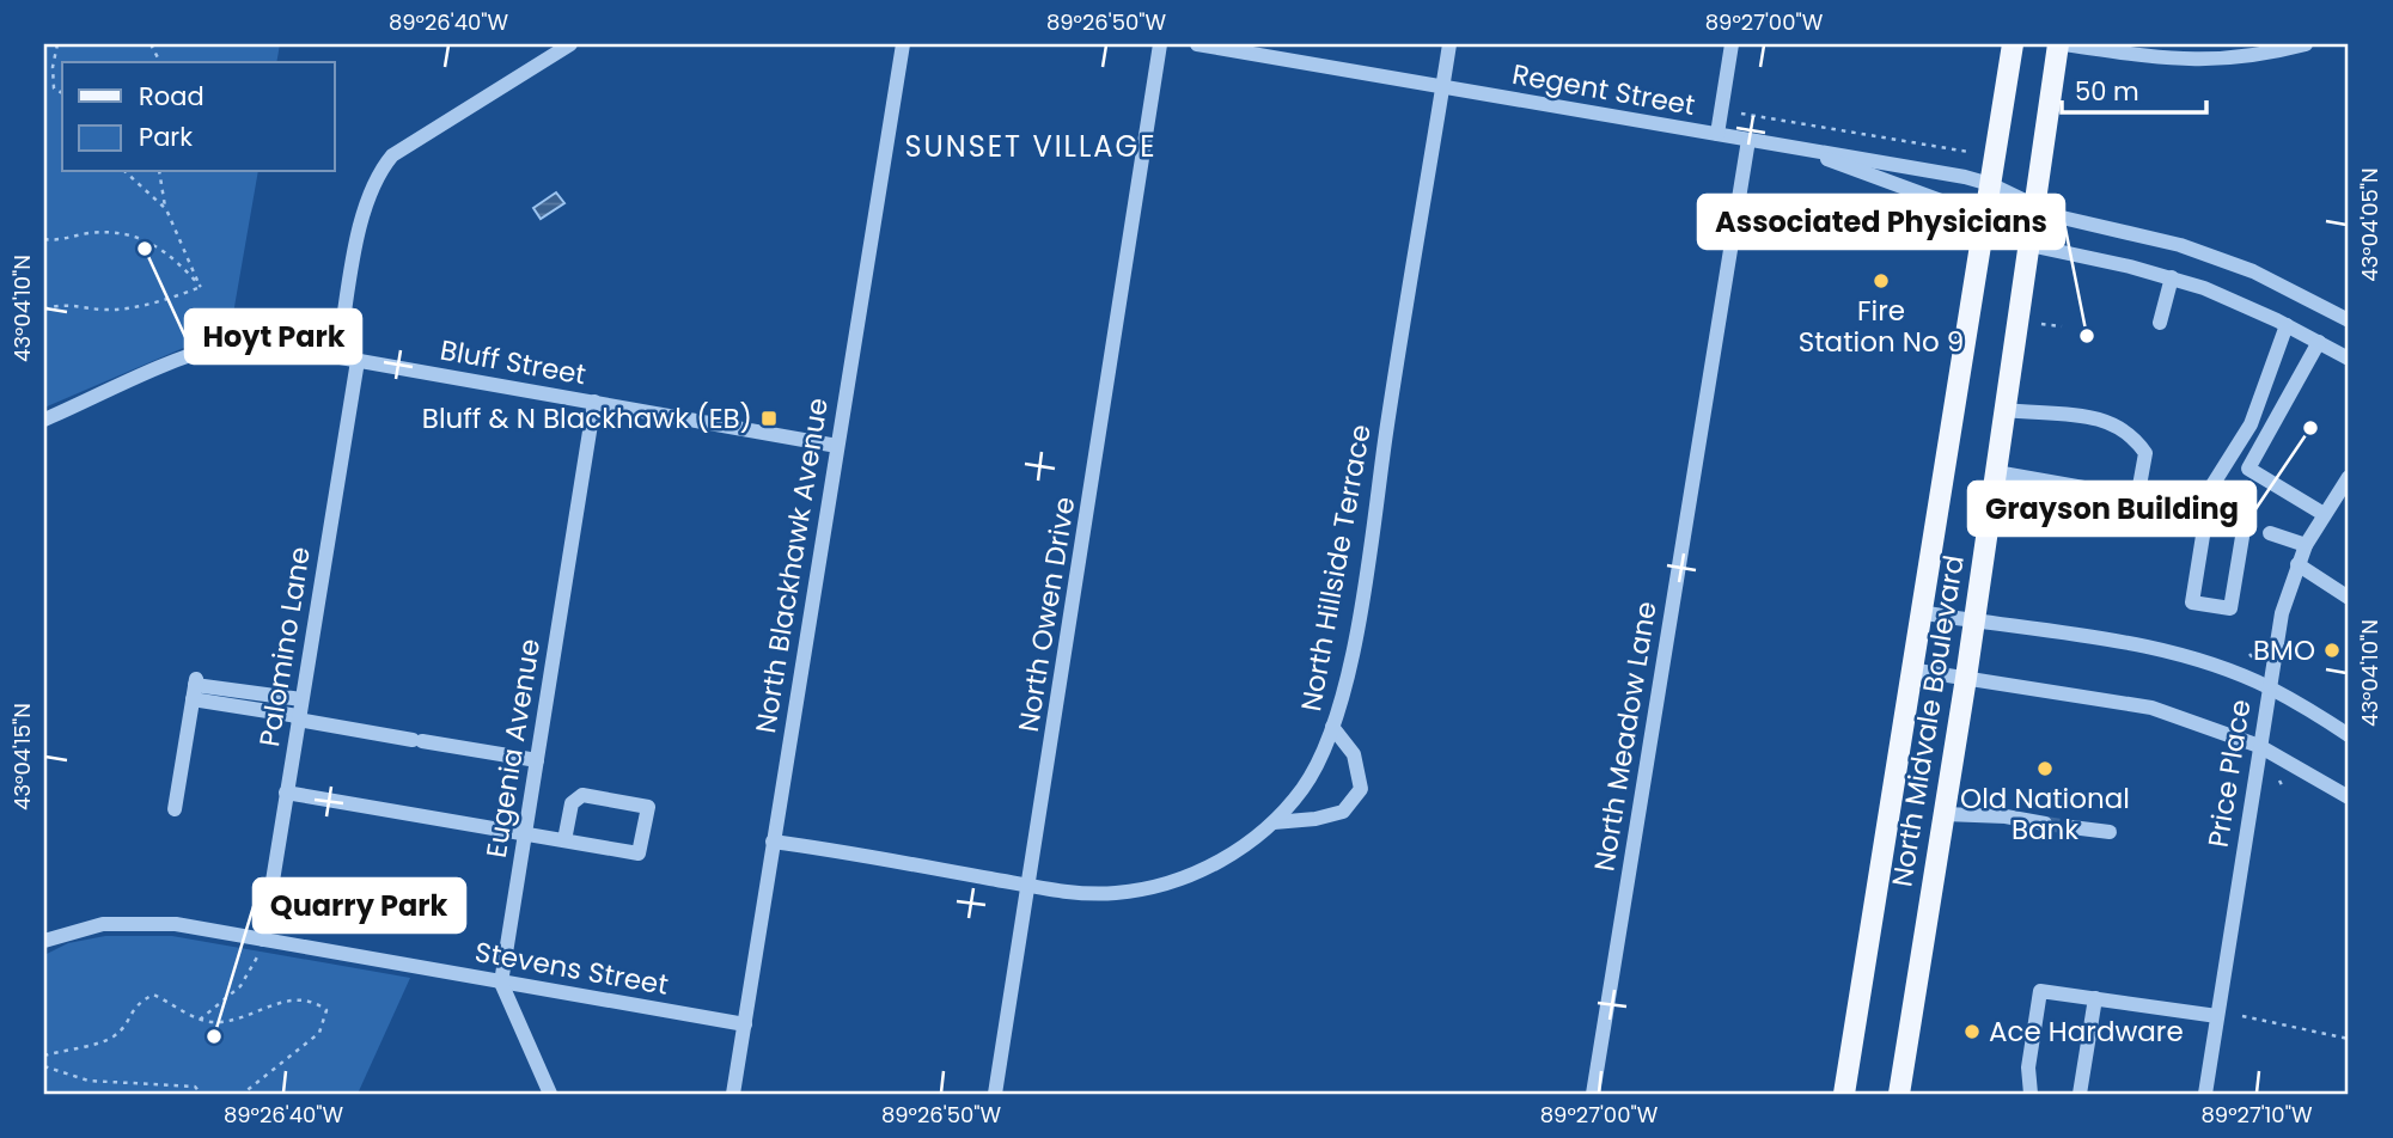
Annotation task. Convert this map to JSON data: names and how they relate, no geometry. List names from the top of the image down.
{
  "streets": {
    "main road": ["North Midvale Boulevard"],
    "street": [
      "Regent Street",
      "Bluff Street",
      "North Blackhawk Avenue",
      "North Hillside Terrace",
      "North Owen Drive",
      "Palomino Lane",
      "North Meadow Lane",
      "Eugenia Avenue",
      "Price Place",
      "Stevens Street"
    ]
  },
  "crossings": [
    ["Regent Street", "North Hillside Terrace"],
    ["Regent Street", "North Midvale Boulevard"],
    ["Regent Street", "North Meadow Lane"],
    ["Bluff Street", "North Blackhawk Avenue"],
    ["Bluff Street", "Palomino Lane"],
    ["Bluff Street", "Eugenia Avenue"],
    ["North Blackhawk Avenue", "North Hillside Terrace"],
    ["North Blackhawk Avenue", "Stevens Street"],
    ["North Hillside Terrace", "North Owen Drive"],
    ["Palomino Lane", "Stevens Street"],
    ["Eugenia Avenue", "Stevens Street"]
  ],
  "districts": ["SUNSET VILLAGE"],
  "places": {
    "other": [
      "Hoyt Park",
      "Fire Station No 9",
      "Associated Physicians",
      "Grayson Building",
      "BMO",
      "Old National Bank",
      "Ace Hardware",
      "Quarry Park"
    ],
    "transit": ["Bluff & N Blackhawk (EB)"]
  },
  "legend": ["Road", "Park"],
  "scale_bar": "50 m",
  "coordinates": [
    "89°26'40\"W",
    "89°26'50\"W",
    "89°27'00\"W",
    "43°04'05\"N",
    "43°04'10\"N",
    "43°04'15\"N",
    "89°27'10\"W"
  ]
}
